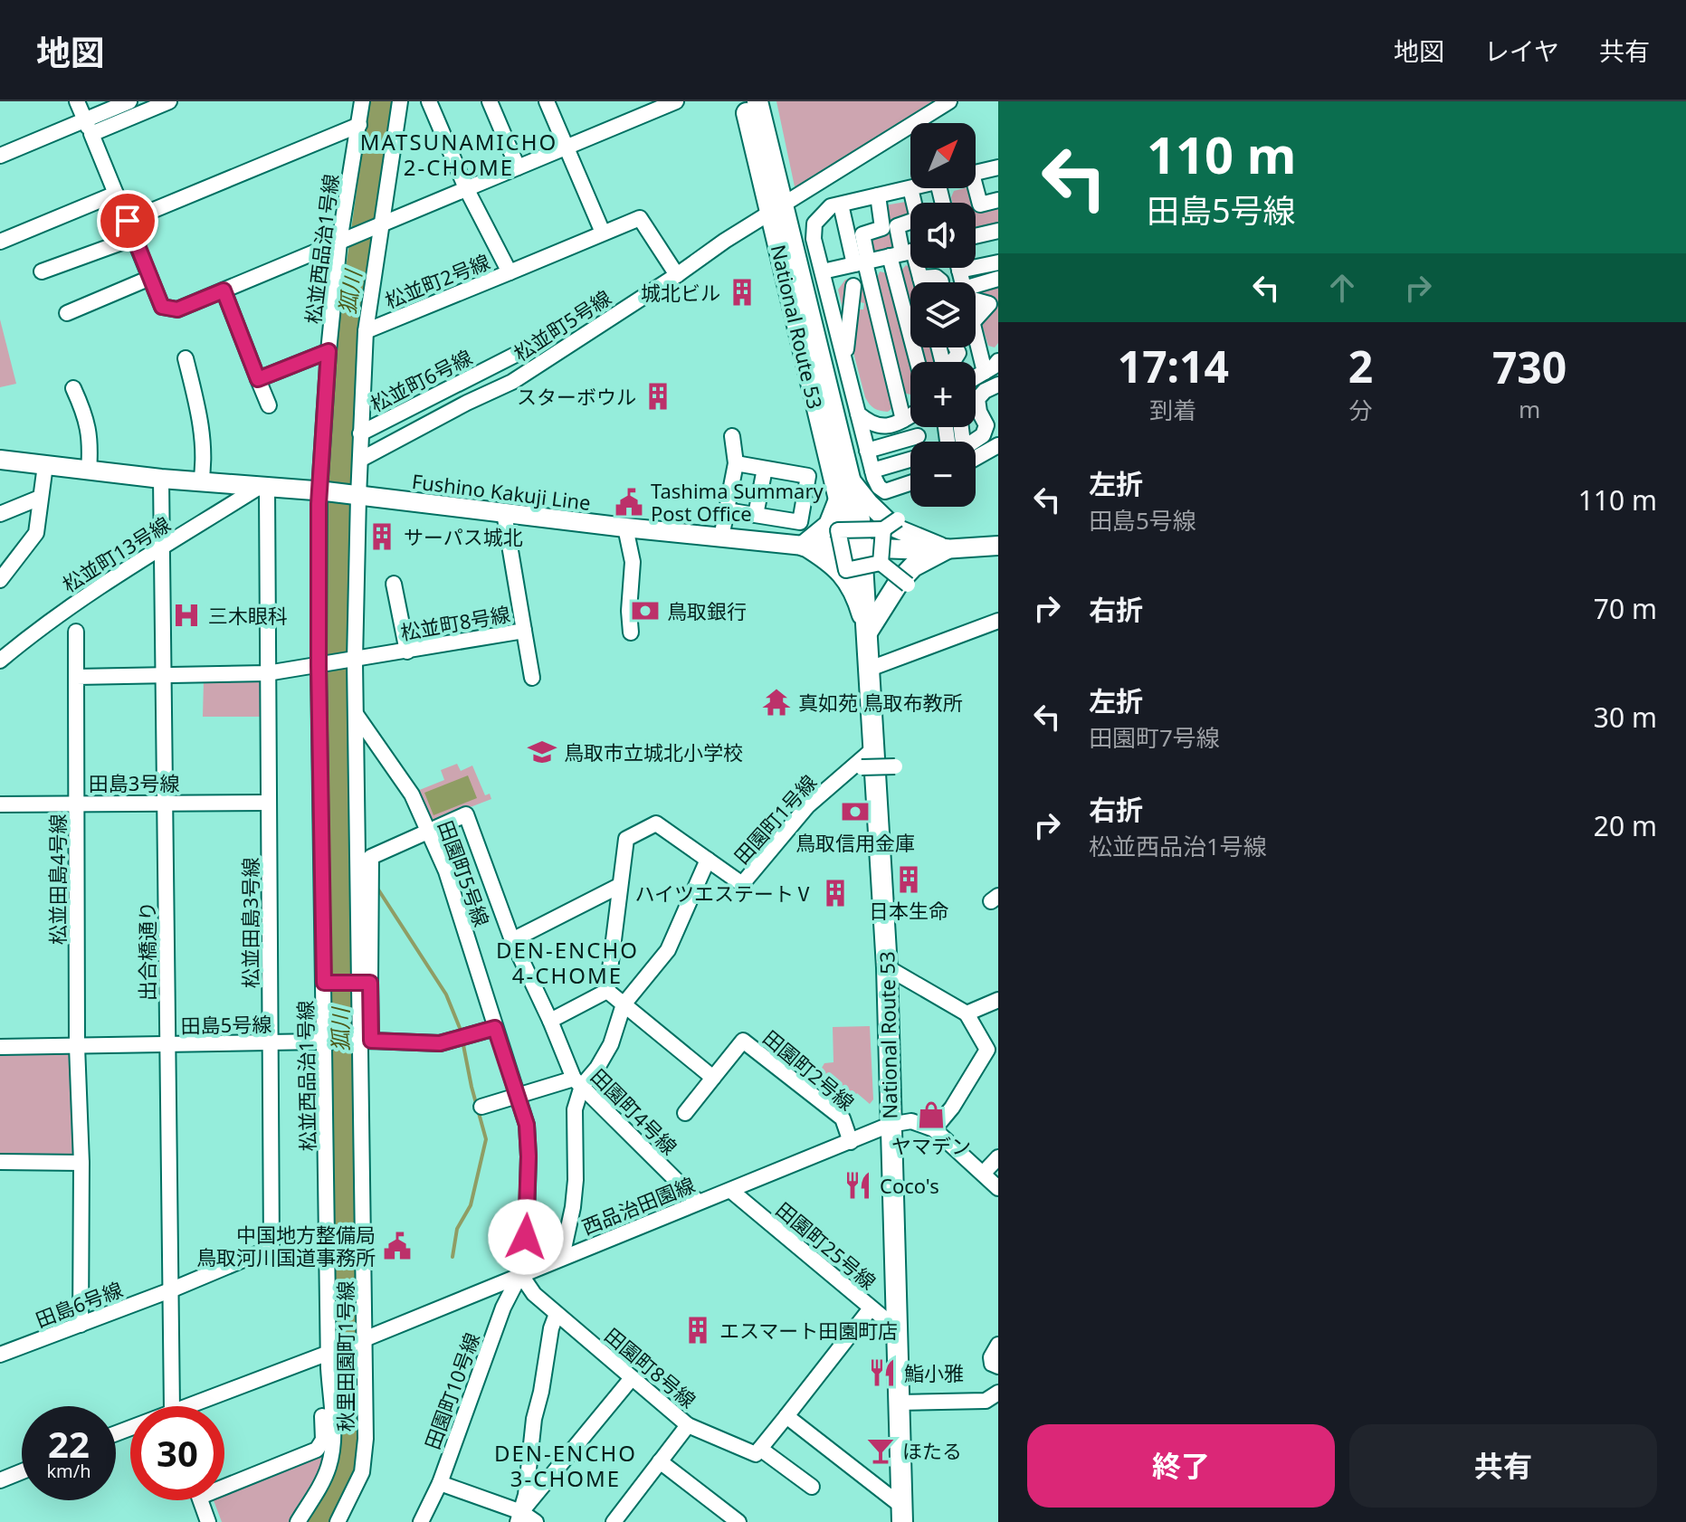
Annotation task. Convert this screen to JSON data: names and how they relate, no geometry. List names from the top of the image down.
{
  "streets": {
    "highway": ["National Route 53"],
    "main road": ["Fushino Kakuji Line"],
    "street": [
      "松並西品治1号線",
      "松並町2号線",
      "松並町5号線",
      "松並町6号線",
      "松並町13号線",
      "松並町8号線",
      "田島3号線",
      "田園町1号線",
      "田園町5号線",
      "松並田島4号線",
      "松並田島3号線",
      "出合橋通り",
      "田島5号線",
      "田園町2号線",
      "田園町4号線",
      "西品治田園線",
      "田園町25号線",
      "田島6号線",
      "秋里田園町1号線",
      "田園町8号線",
      "田園町10号線"
    ]
  },
  "crossings": [
    ["松並西品治1号線", "Fushino Kakuji Line"],
    ["松並西品治1号線", "松並町8号線"],
    ["松並西品治1号線", "田島5号線"],
    ["松並西品治1号線", "西品治田園線"],
    ["松並町5号線", "National Route 53"],
    ["National Route 53", "Fushino Kakuji Line"],
    ["National Route 53", "田園町1号線"],
    ["National Route 53", "西品治田園線"],
    ["National Route 53", "田園町25号線"],
    ["Fushino Kakuji Line", "松並町13号線"],
    ["Fushino Kakuji Line", "松並町8号線"],
    ["Fushino Kakuji Line", "松並田島3号線"],
    ["Fushino Kakuji Line", "出合橋通り"],
    ["松並町13号線", "松並田島3号線"],
    ["松並町13号線", "出合橋通り"],
    ["田島3号線", "松並田島4号線"],
    ["田島3号線", "松並田島3号線"],
    ["田島3号線", "出合橋通り"],
    ["田園町5号線", "田島5号線"],
    ["田園町5号線", "西品治田園線"],
    ["田園町5号線", "田園町8号線"],
    ["田園町5号線", "田園町10号線"],
    ["松並田島4号線", "田島5号線"],
    ["松並田島4号線", "田島6号線"],
    ["松並田島3号線", "出合橋通り"],
    ["松並田島3号線", "田島5号線"],
    ["松並田島3号線", "田島6号線"],
    ["出合橋通り", "田島5号線"],
    ["出合橋通り", "田島6号線"],
    ["田島5号線", "秋里田園町1号線"],
    ["田園町2号線", "西品治田園線"],
    ["田園町4号線", "西品治田園線"],
    ["西品治田園線", "田園町25号線"],
    ["西品治田園線", "秋里田園町1号線"],
    ["西品治田園線", "田園町8号線"],
    ["西品治田園線", "田園町10号線"],
    ["田園町8号線", "田園町10号線"]
  ],
  "districts": ["MATSUNAMICHO 2-CHOME", "DEN-ENCHO 4-CHOME", "DEN-ENCHO 3-CHOME"],
  "water": ["狐川"],
  "places": {
    "building": [
      "城北ビル",
      "スターボウル",
      "サーパス城北",
      "日本生命",
      "ハイツエステートⅤ",
      "エスマート田園町店"
    ],
    "public building": ["Tashima Summary Post Office", "中国地方整備局 鳥取河川国道事務所"],
    "bank": ["鳥取銀行", "鳥取信用金庫"],
    "hospital": ["三木眼科"],
    "temple": ["真如苑 鳥取布教所"],
    "school or university": ["鳥取市立城北小学校"],
    "shop": ["ヤマデン"],
    "restaurant": ["Coco's", "鮨小雅"],
    "bar": ["ほたる"]
  },
  "north": "top right",
  "page": {
    "header": "地図",
    "nav": ["地図", "レイヤ", "共有"],
    "turn": ["110 m", "田島5号線"],
    "map_buttons": ["+", "−"],
    "eta": [
      "17:14",
      "到着",
      "2",
      "分",
      "730",
      "m"
    ],
    "list": [
      {
        "name": "左折",
        "note": "田島5号線",
        "value": "110 m"
      },
      {
        "name": "右折",
        "value": "70 m"
      },
      {
        "name": "左折",
        "note": "田園町7号線",
        "value": "30 m"
      },
      {
        "name": "右折",
        "note": "松並西品治1号線",
        "value": "20 m"
      }
    ],
    "speed": "22 km/h",
    "limit": "30",
    "buttons": ["終了", "共有"]
  }
}
